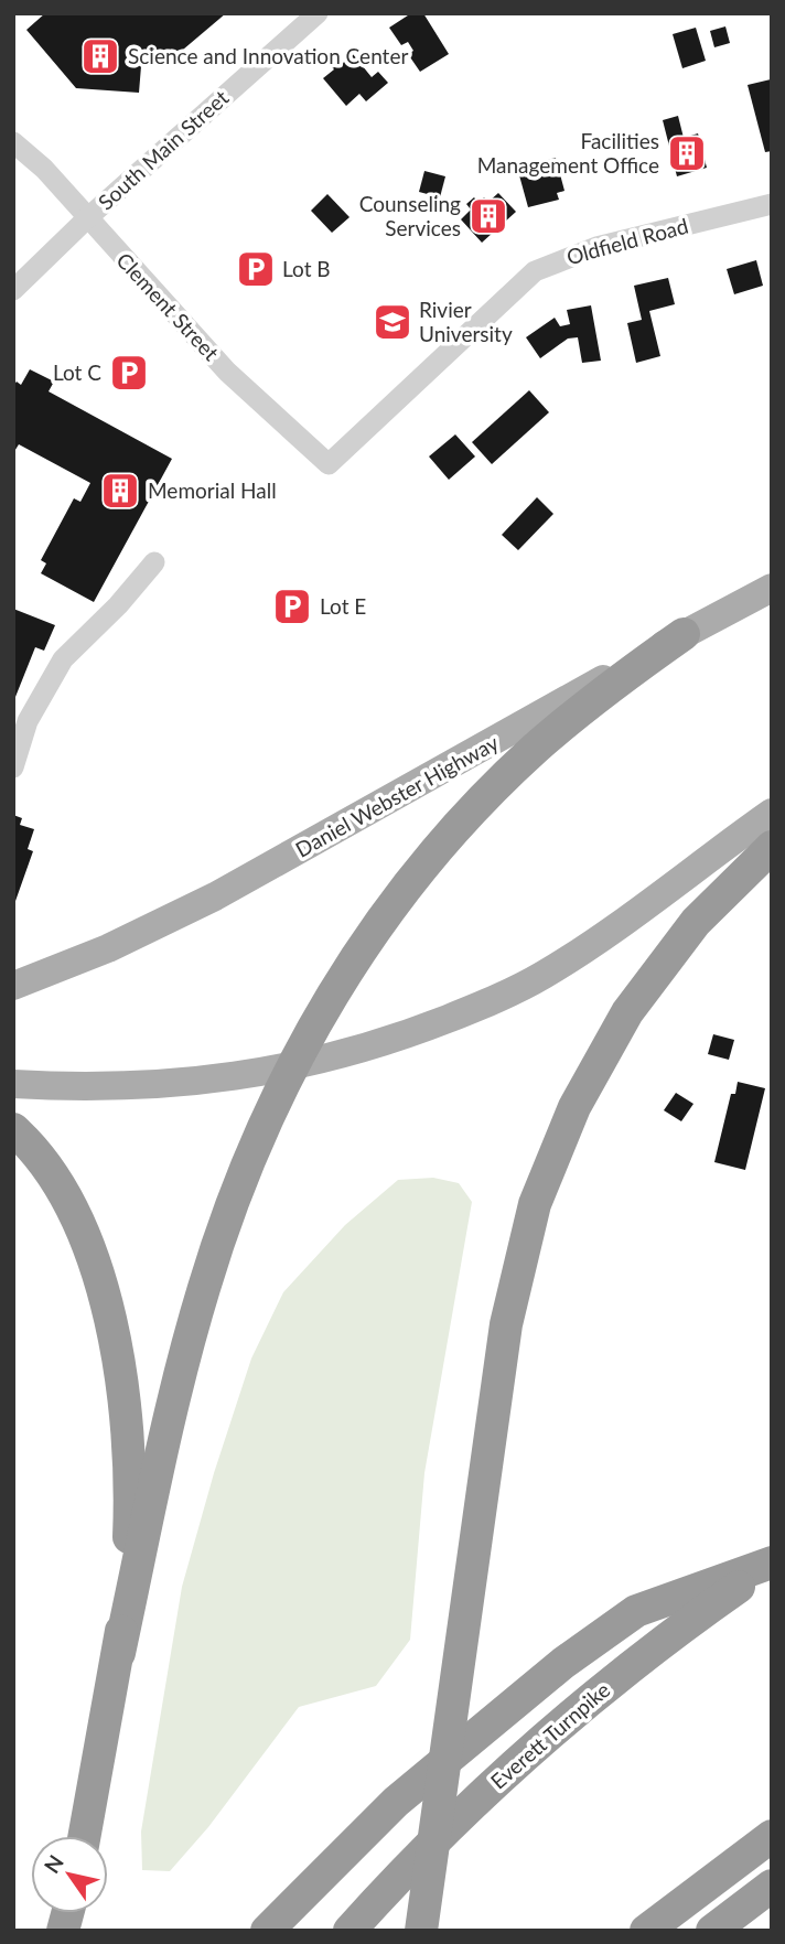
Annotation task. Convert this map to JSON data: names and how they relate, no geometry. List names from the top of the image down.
{
  "streets": {
    "highway": ["Everett Turnpike"],
    "main road": ["Daniel Webster Highway"],
    "street": ["South Main Street", "Oldfield Road", "Clement Street"]
  },
  "crossings": [
    ["South Main Street", "Clement Street"],
    ["Oldfield Road", "Clement Street"]
  ],
  "places": {
    "building": [
      "Science and Innovation Center",
      "Facilities Management Office",
      "Counseling Services",
      "Memorial Hall"
    ],
    "parking": ["Lot B", "Lot C", "Lot E"],
    "school or university": ["Rivier University"]
  },
  "north": "top left"
}
